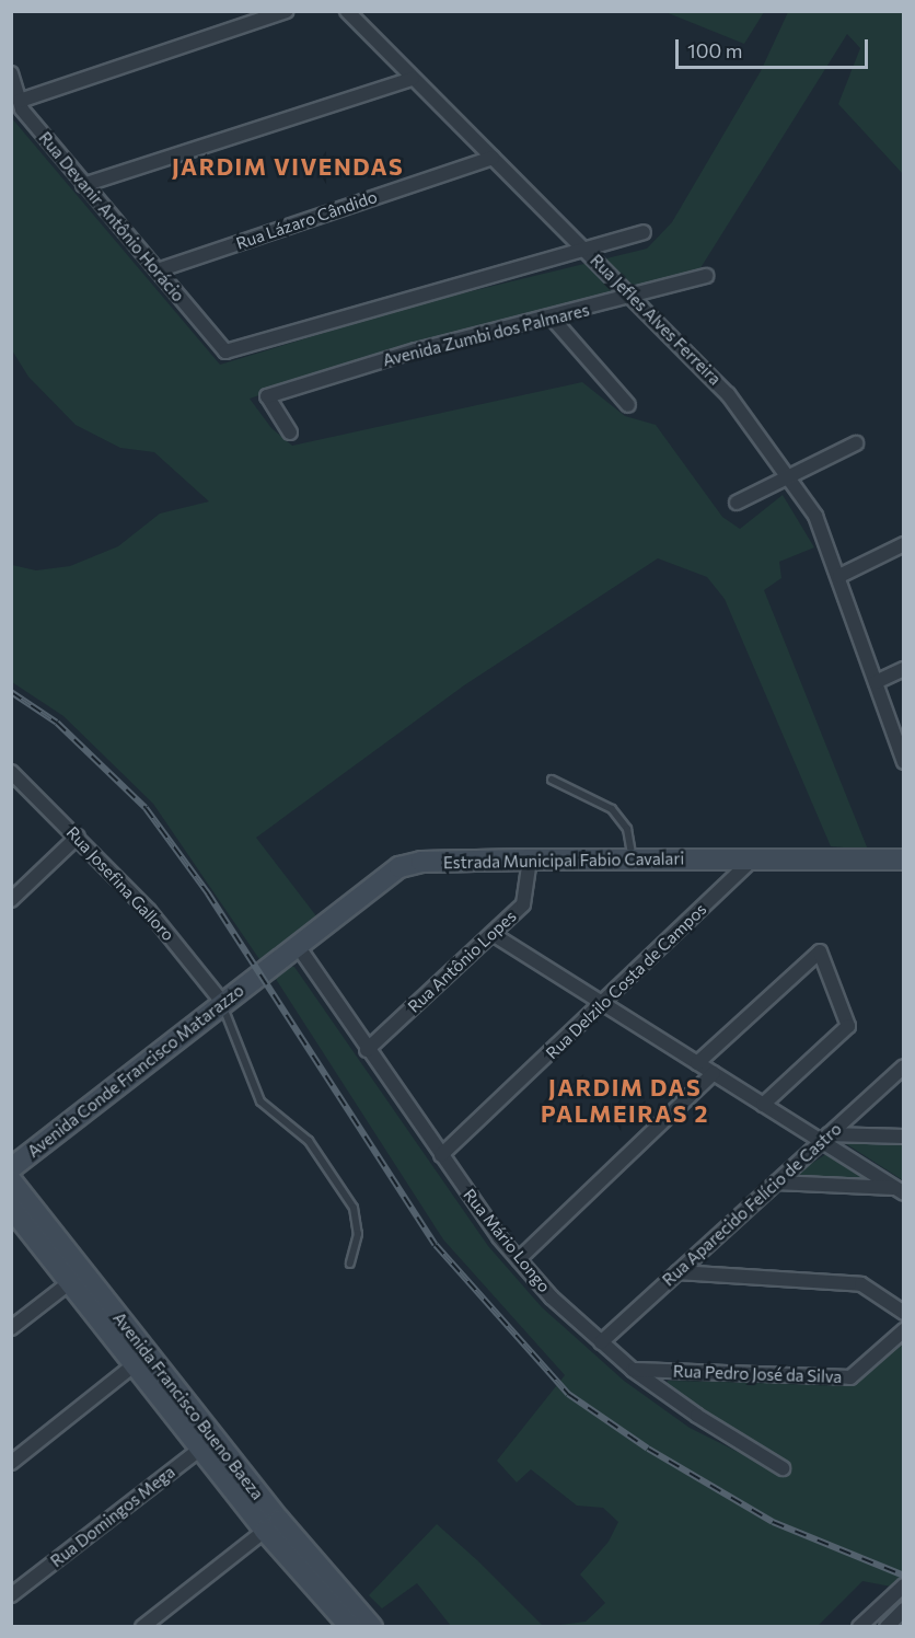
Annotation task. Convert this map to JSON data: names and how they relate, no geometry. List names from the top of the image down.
{
  "streets": {
    "street": [
      "Rua Devanir Antônio Horácio",
      "Rua Lázaro Cândido",
      "Rua Jefles Alves Ferreira",
      "Avenida Zumbi dos Palmares",
      "Estrada Municipal Fabio Cavalari",
      "Rua Josefina Galloro",
      "Rua Antônio Lopes",
      "Rua Delzilo Costa de Campos",
      "Avenida Conde Francisco Matarazzo",
      "Rua Aparecido Felício de Castro",
      "Rua Mário Longo",
      "Rua Pedro José da Silva",
      "Avenida Francisco Bueno Baeza",
      "Rua Domingos Mega"
    ]
  },
  "crossings": [
    ["Rua Devanir Antônio Horácio", "Rua Lázaro Cândido"],
    ["Rua Devanir Antônio Horácio", "Rua Jefles Alves Ferreira"],
    ["Rua Lázaro Cândido", "Rua Jefles Alves Ferreira"],
    ["Rua Jefles Alves Ferreira", "Avenida Zumbi dos Palmares"],
    ["Estrada Municipal Fabio Cavalari", "Rua Antônio Lopes"],
    ["Estrada Municipal Fabio Cavalari", "Rua Delzilo Costa de Campos"],
    ["Estrada Municipal Fabio Cavalari", "Avenida Conde Francisco Matarazzo"],
    ["Estrada Municipal Fabio Cavalari", "Rua Mário Longo"],
    ["Rua Josefina Galloro", "Avenida Conde Francisco Matarazzo"],
    ["Rua Antônio Lopes", "Rua Mário Longo"],
    ["Rua Delzilo Costa de Campos", "Rua Mário Longo"],
    ["Rua Aparecido Felício de Castro", "Rua Mário Longo"],
    ["Rua Mário Longo", "Rua Pedro José da Silva"],
    ["Avenida Francisco Bueno Baeza", "Rua Domingos Mega"]
  ],
  "districts": ["JARDIM VIVENDAS", "JARDIM DAS PALMEIRAS 2"],
  "scale_bar": "100 m"
}
